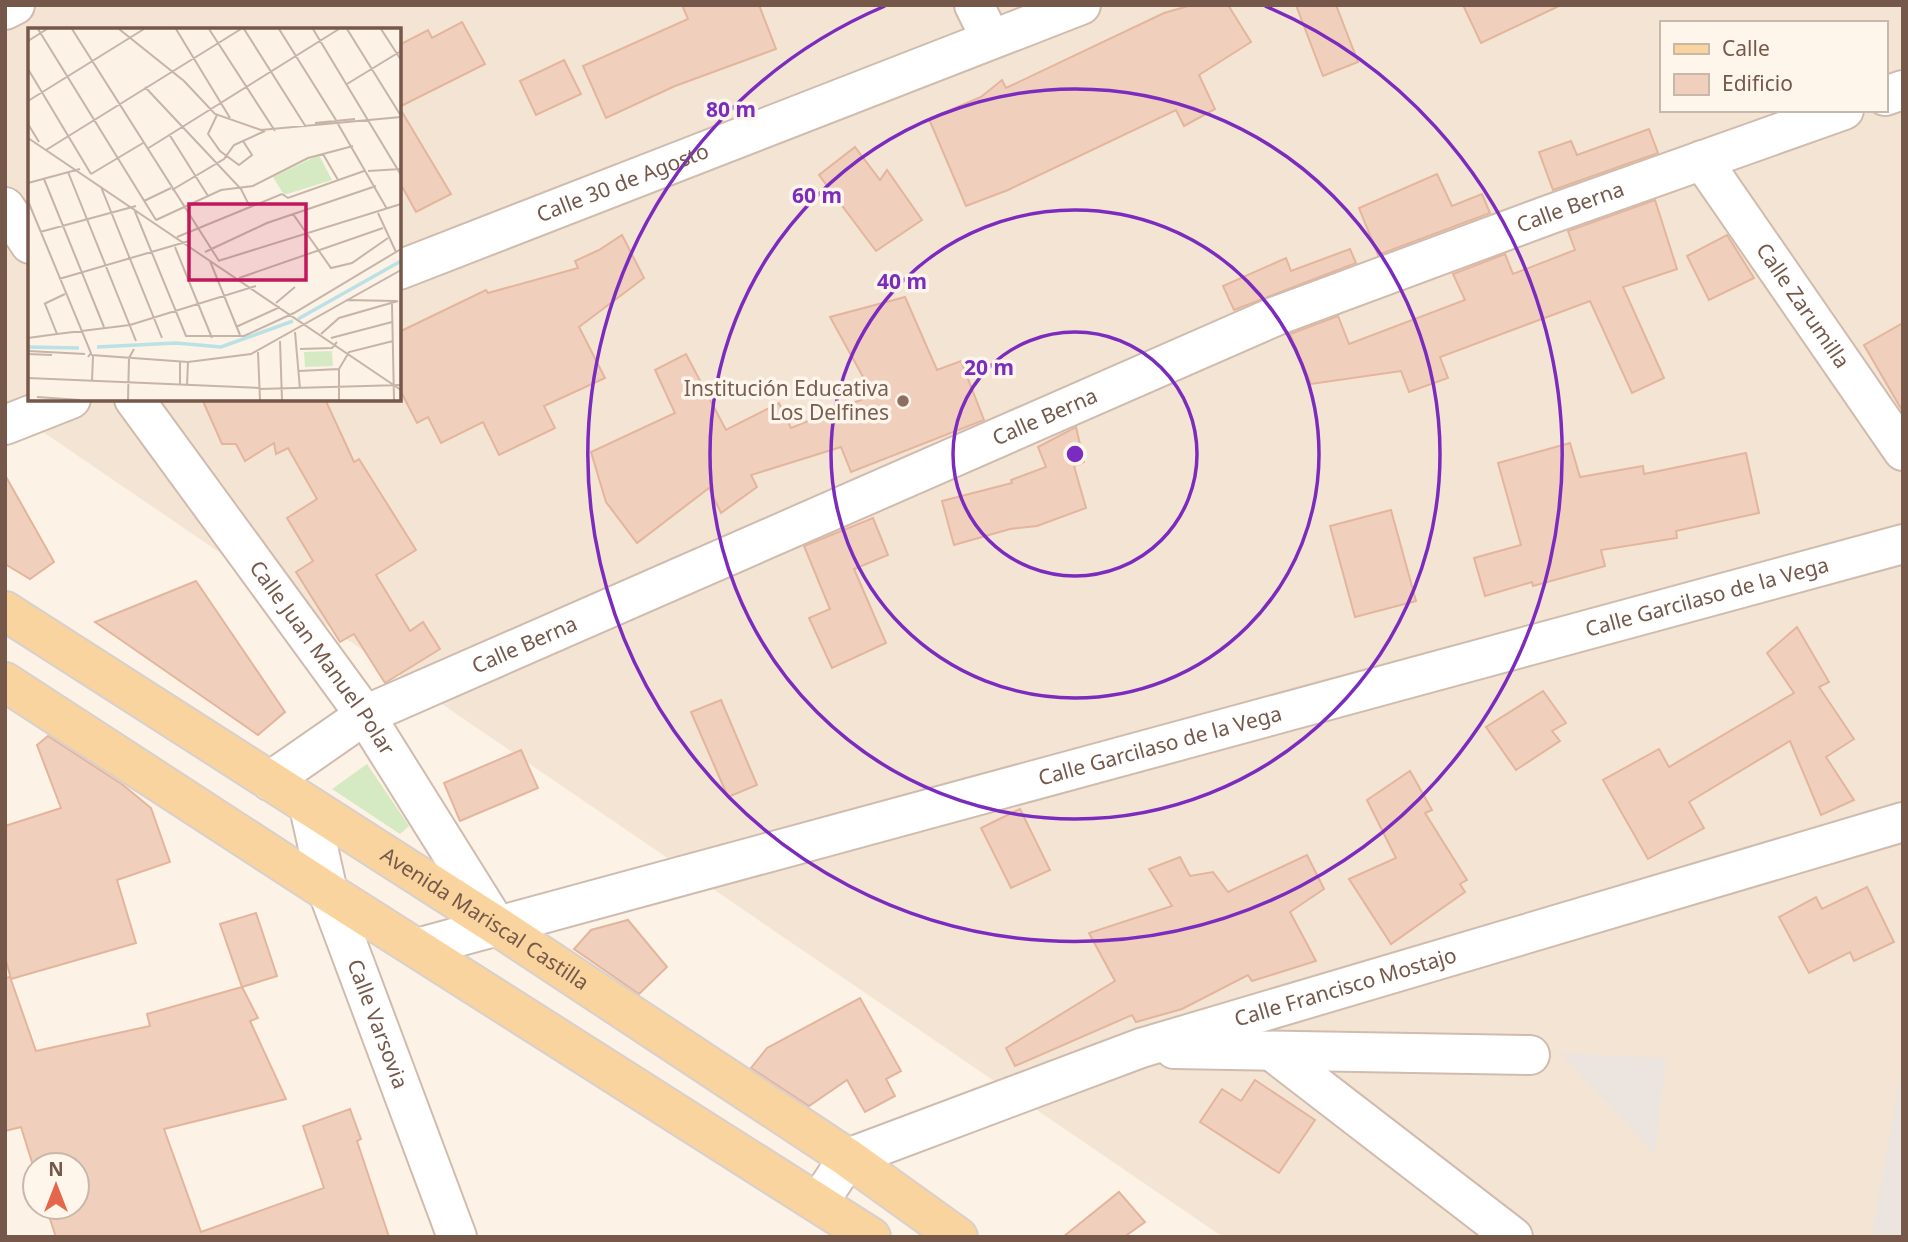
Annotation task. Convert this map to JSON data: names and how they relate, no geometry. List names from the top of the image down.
{
  "streets": {
    "main road": ["Avenida Mariscal Castilla"],
    "street": [
      "Calle 30 de Agosto",
      "Calle Berna",
      "Calle Zarumilla",
      "Calle Garcilaso de la Vega",
      "Calle Juan Manuel Polar",
      "Calle Francisco Mostajo",
      "Calle Varsovia"
    ]
  },
  "crossings": [
    ["Calle Berna", "Calle Zarumilla"],
    ["Calle Berna", "Calle Juan Manuel Polar"],
    ["Calle Berna", "Avenida Mariscal Castilla"],
    ["Calle Garcilaso de la Vega", "Calle Juan Manuel Polar"],
    ["Calle Garcilaso de la Vega", "Avenida Mariscal Castilla"],
    ["Calle Juan Manuel Polar", "Avenida Mariscal Castilla"],
    ["Avenida Mariscal Castilla", "Calle Francisco Mostajo"],
    ["Avenida Mariscal Castilla", "Calle Varsovia"]
  ],
  "places": ["Institución Educativa Los Delfines"],
  "legend": ["Calle", "Edificio"],
  "north": "top",
  "rings": [
    "80 m",
    "60 m",
    "40 m",
    "20 m"
  ]
}
